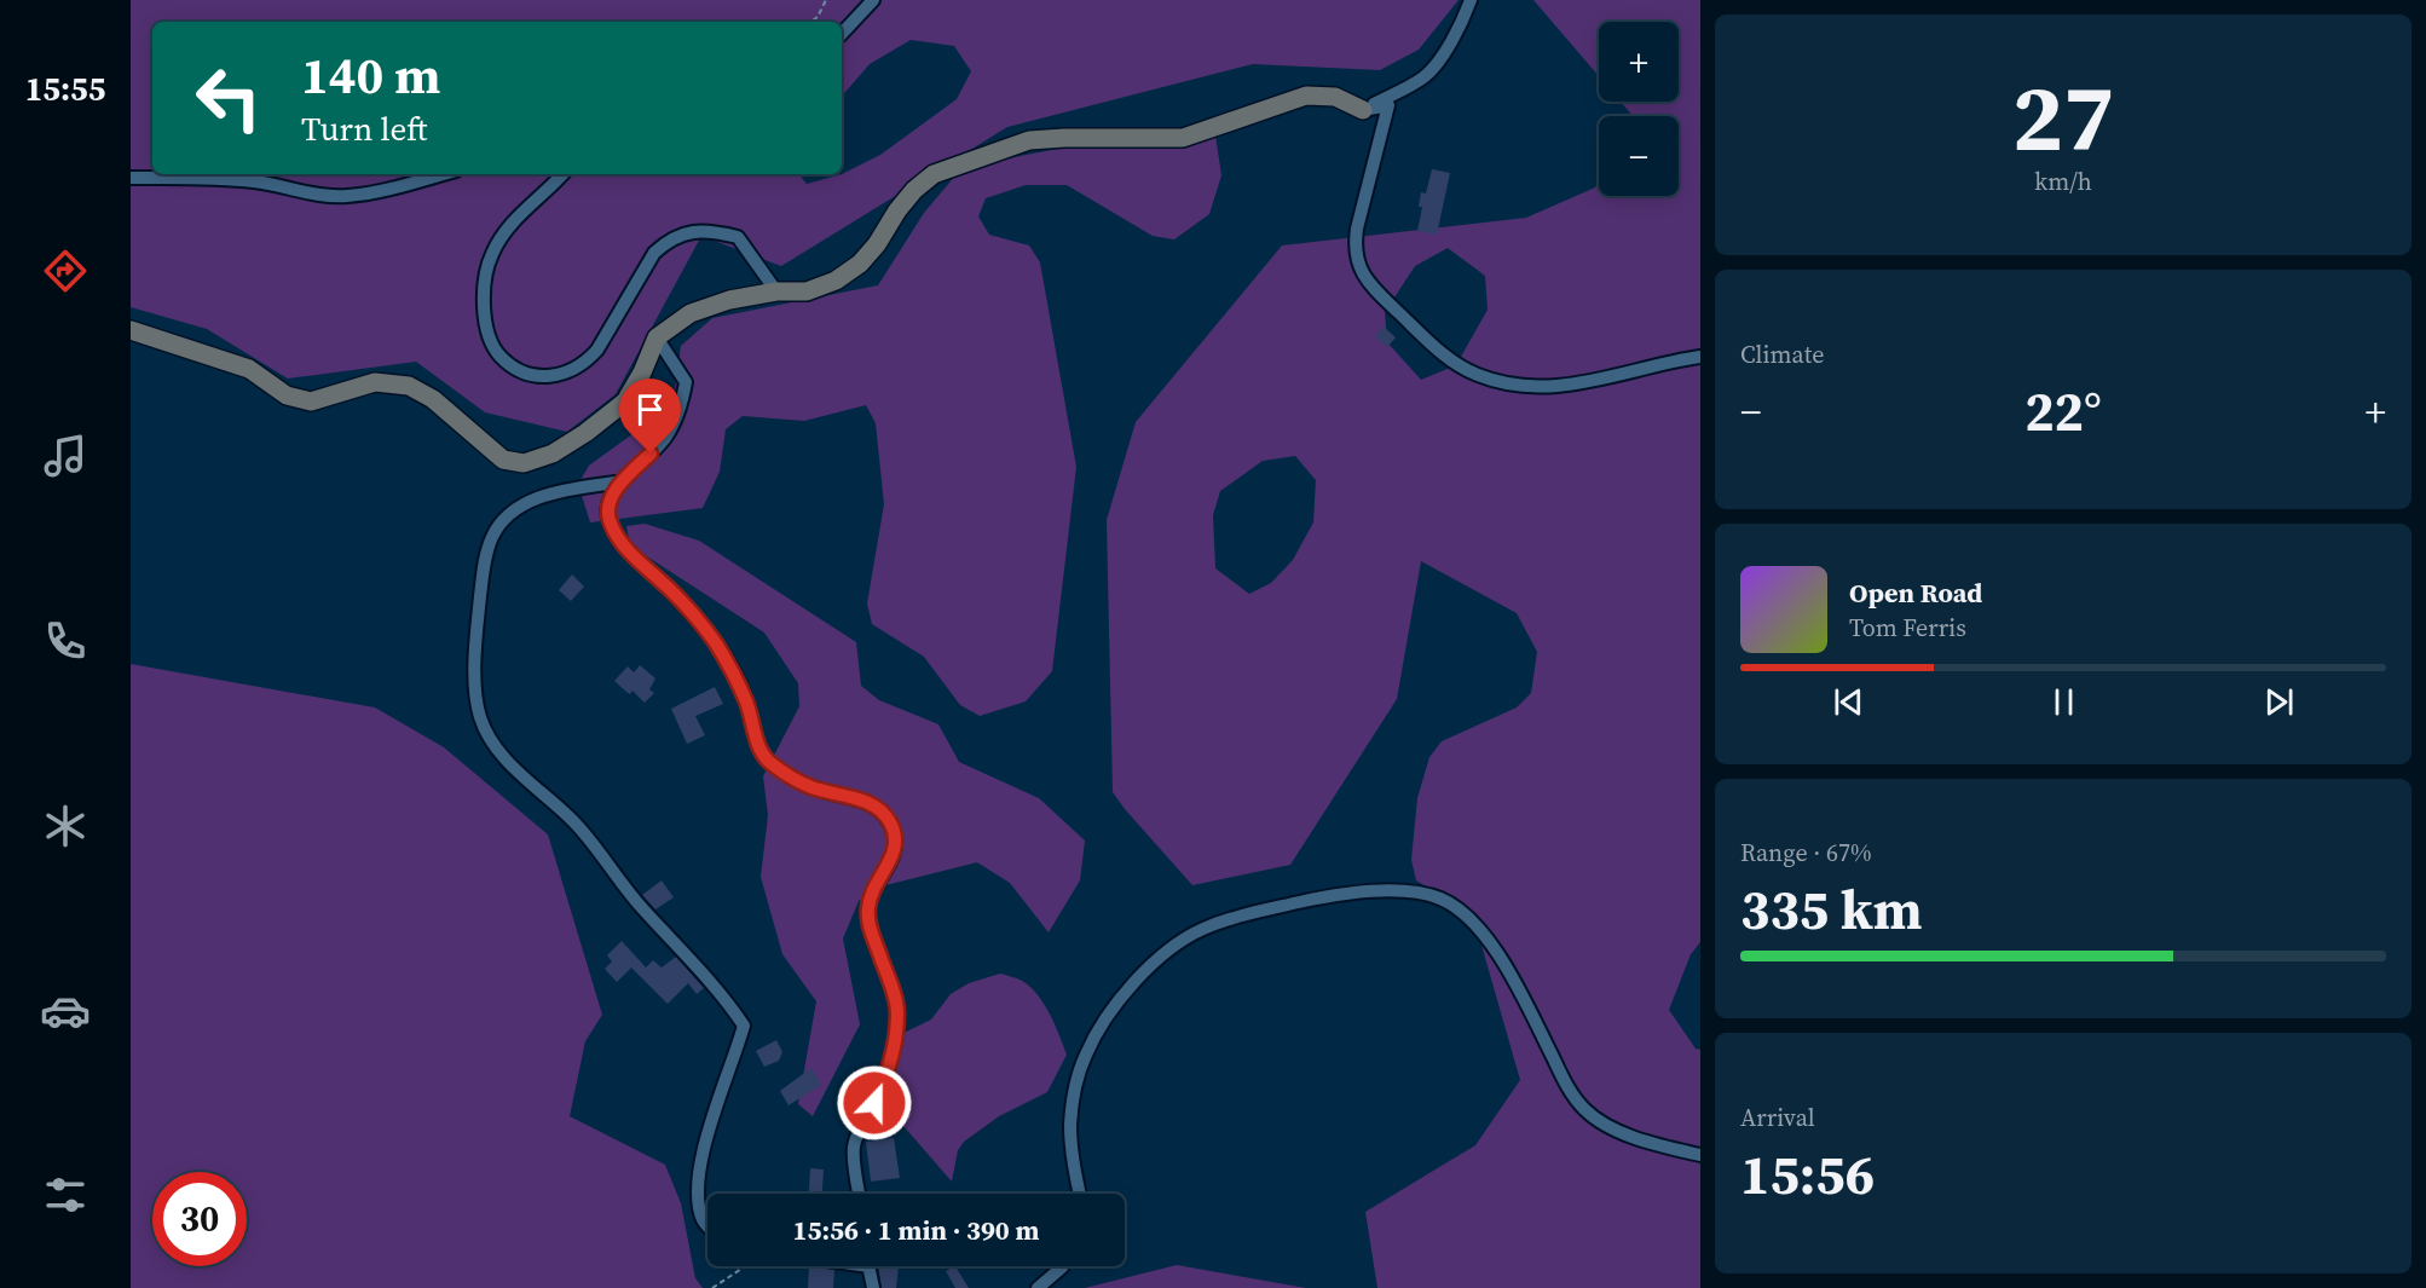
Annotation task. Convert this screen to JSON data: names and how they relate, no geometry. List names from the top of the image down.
{
  "page": {
    "tabs": "15:55",
    "tile": [
      ["27", "km/h"],
      "Climate",
      ["Range · 67%", "335 km"],
      ["Arrival", "15:56"]
    ],
    "map_buttons": ["+", "−"],
    "turn": ["140 m", "Turn left"],
    "heat": ["−", "22°", "+"],
    "song": ["Open Road", "Tom Ferris"],
    "limit": "30",
    "trip": "15:56 · 1 min · 390 m"
  }
}
